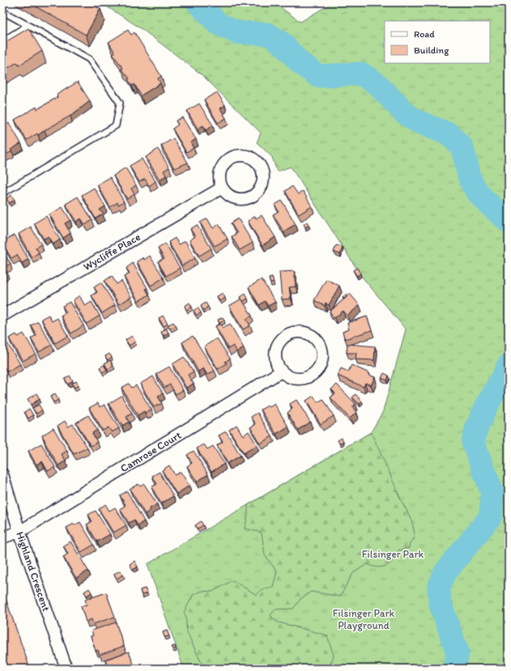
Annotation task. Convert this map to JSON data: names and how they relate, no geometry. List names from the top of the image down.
{
  "streets": {
    "street": ["Wycliffe Place", "Camrose Court", "Highland Crescent"]
  },
  "crossings": [
    ["Camrose Court", "Highland Crescent"]
  ],
  "parks": ["Filsinger Park", "Filsinger Park Playground"],
  "legend": ["Road", "Building"]
}
